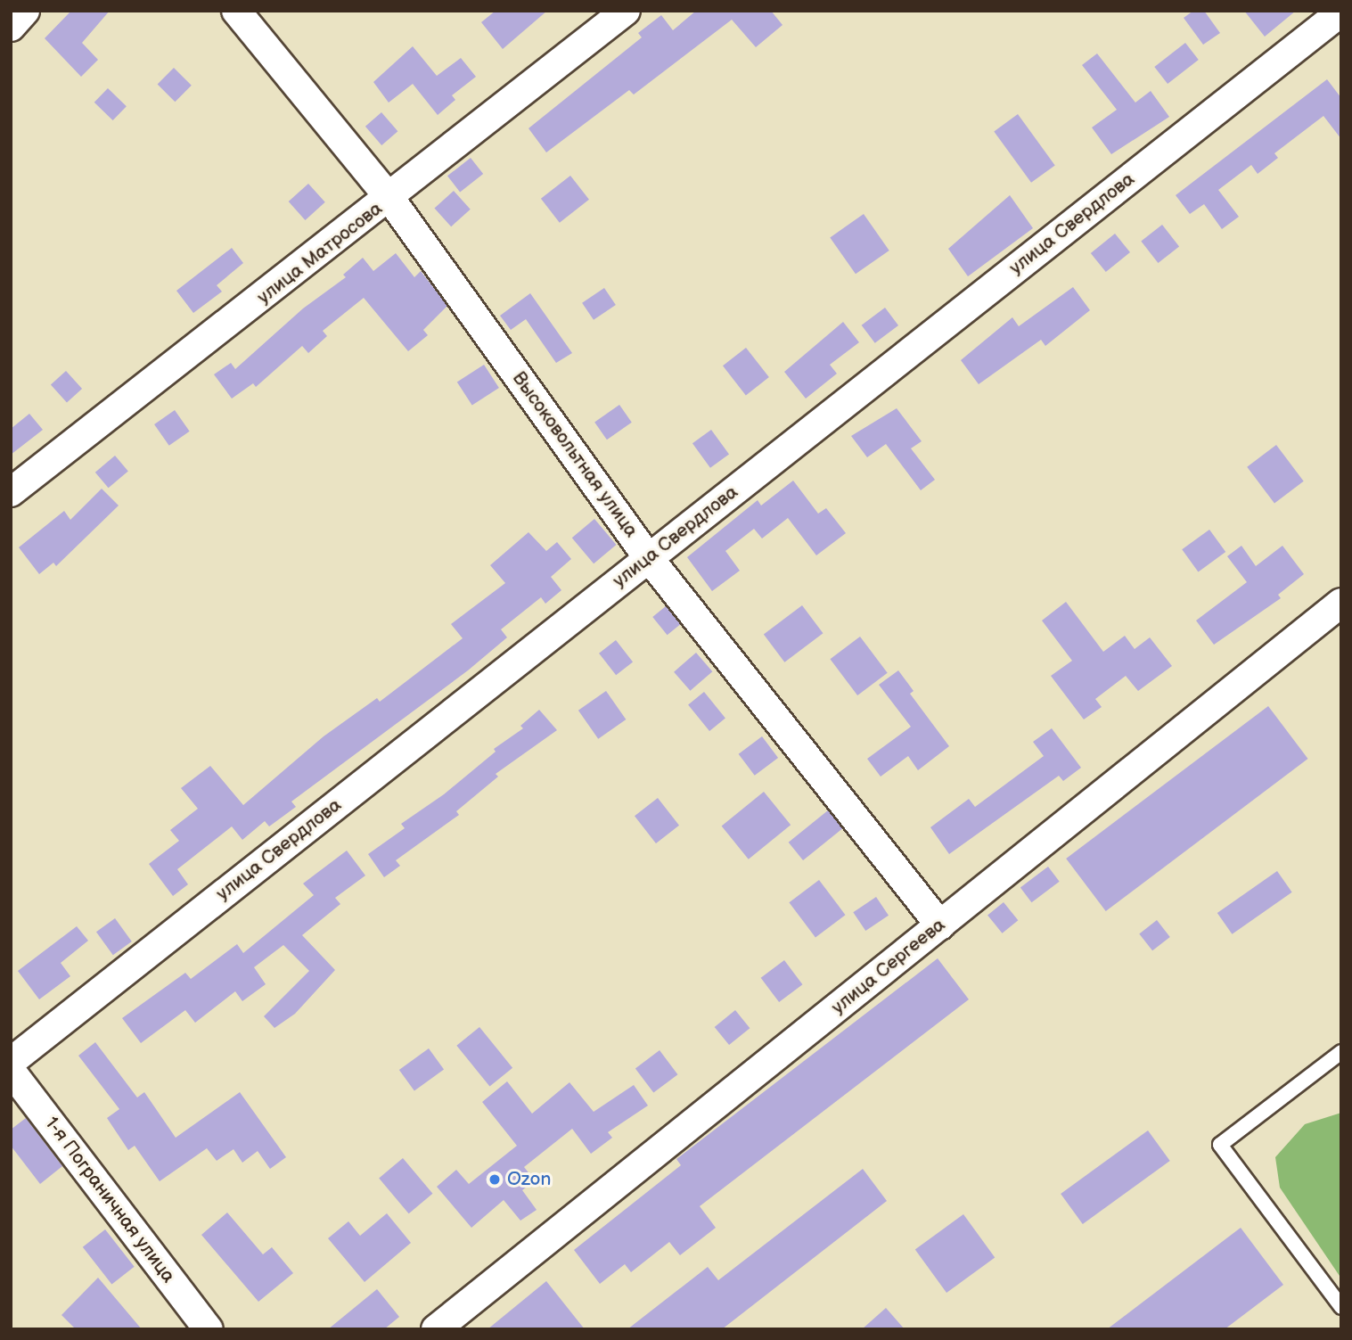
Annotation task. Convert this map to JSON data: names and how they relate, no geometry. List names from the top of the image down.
{
  "streets": {
    "street": [
      "улица Свердлова",
      "улица Матросова",
      "Высоковольтная улица",
      "улица Сергеева",
      "1-я Пограничная улица"
    ]
  },
  "crossings": [
    ["улица Свердлова", "Высоковольтная улица"],
    ["улица Матросова", "Высоковольтная улица"],
    ["Высоковольтная улица", "улица Сергеева"]
  ],
  "places": ["Ozon"]
}
